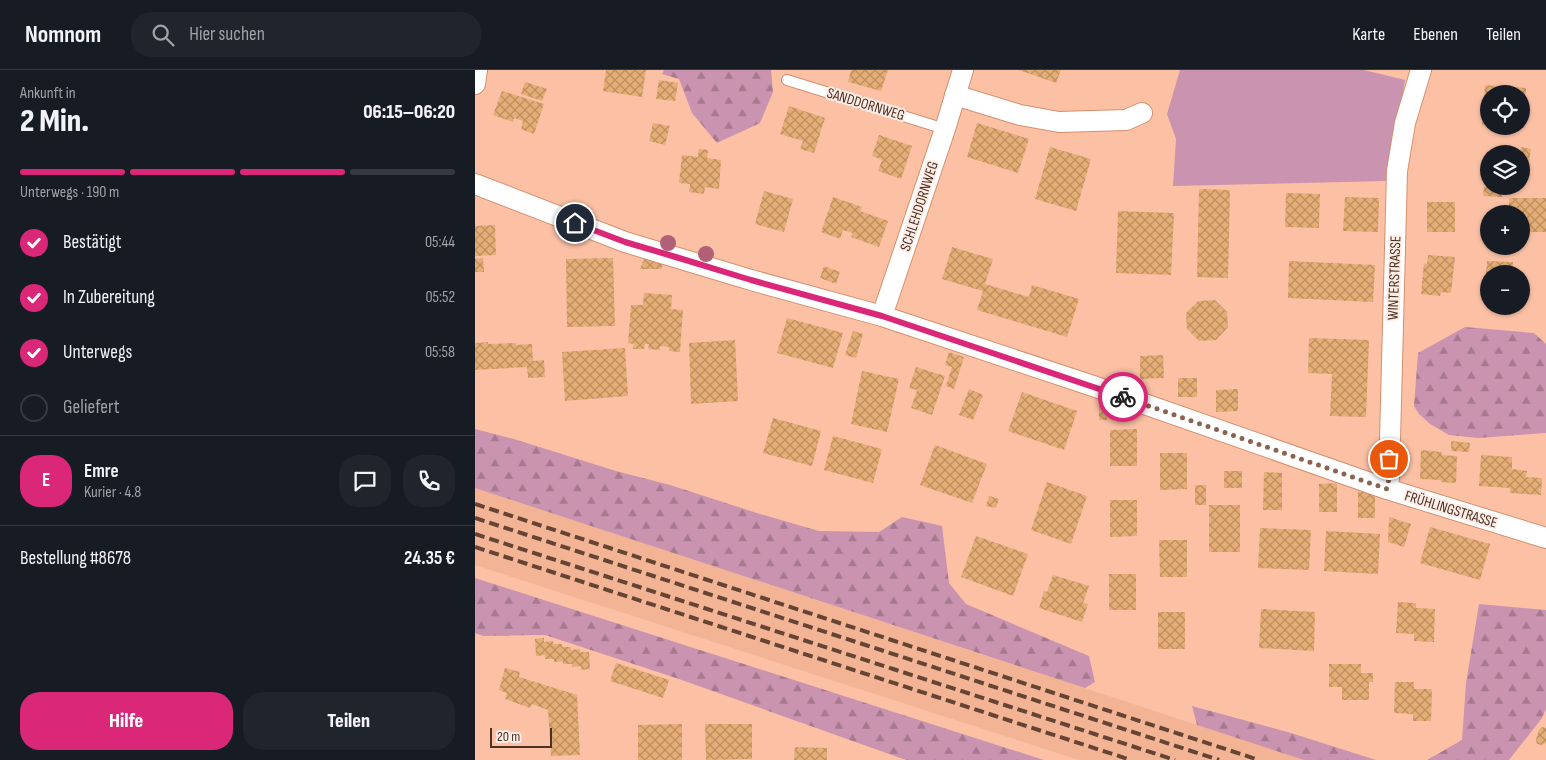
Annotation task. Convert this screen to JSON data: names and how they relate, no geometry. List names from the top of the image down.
{
  "streets": {
    "street": ["SCHLEHDORNWEG", "WINTERSTRASSE", "FRÜHLINGSTRASSE"],
    "lane": ["SANDDORNWEG"]
  },
  "crossings": [
    ["SANDDORNWEG", "SCHLEHDORNWEG"],
    ["SCHLEHDORNWEG", "FRÜHLINGSTRASSE"],
    ["WINTERSTRASSE", "FRÜHLINGSTRASSE"]
  ],
  "scale_bar": "20 m",
  "page": {
    "header": "Nomnom",
    "search": "Hier suchen",
    "nav": ["Karte", "Ebenen", "Teilen"],
    "heading": ["2 Min.", "Ankunft in", "06:15–06:20"],
    "panel": [
      "Emre",
      "Kurier · 4.8",
      "Bestellung #8678",
      "24.35 €"
    ],
    "map_buttons": ["+", "−"],
    "bar": "Unterwegs · 190 m",
    "list": [
      ["Bestätigt", "05:44"],
      ["In Zubereitung", "05:52"],
      ["Unterwegs", "05:58"],
      "Geliefert"
    ],
    "round": "E",
    "buttons": ["Hilfe", "Teilen"],
    "scale": "20 m"
  }
}
